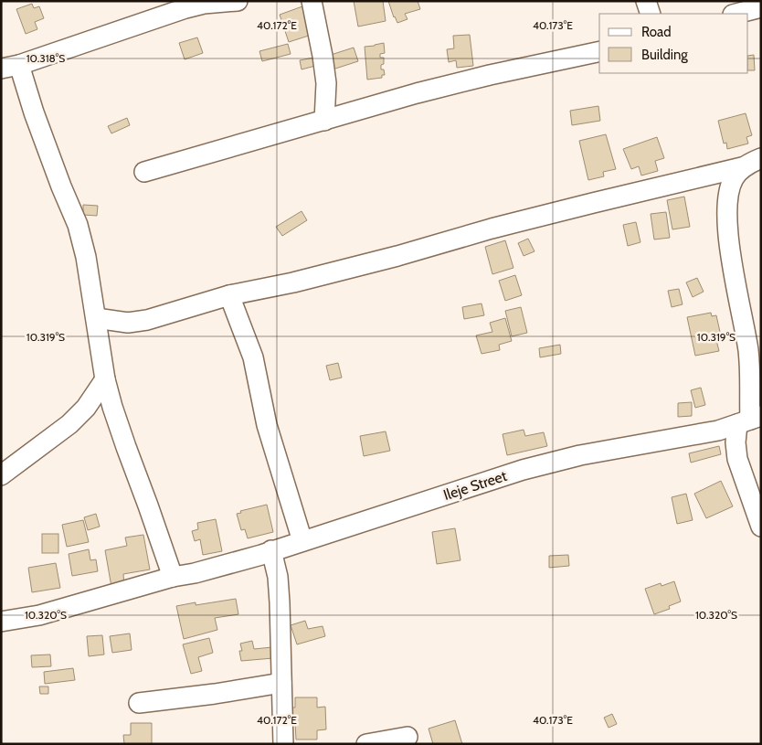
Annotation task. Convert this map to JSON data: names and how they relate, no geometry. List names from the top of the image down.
{
  "streets": {
    "street": ["Ileje Street"]
  },
  "legend": ["Road", "Building"],
  "coordinates": [
    "40.172°E",
    "40.173°E",
    "10.318°S",
    "10.319°S",
    "10.320°S"
  ]
}
